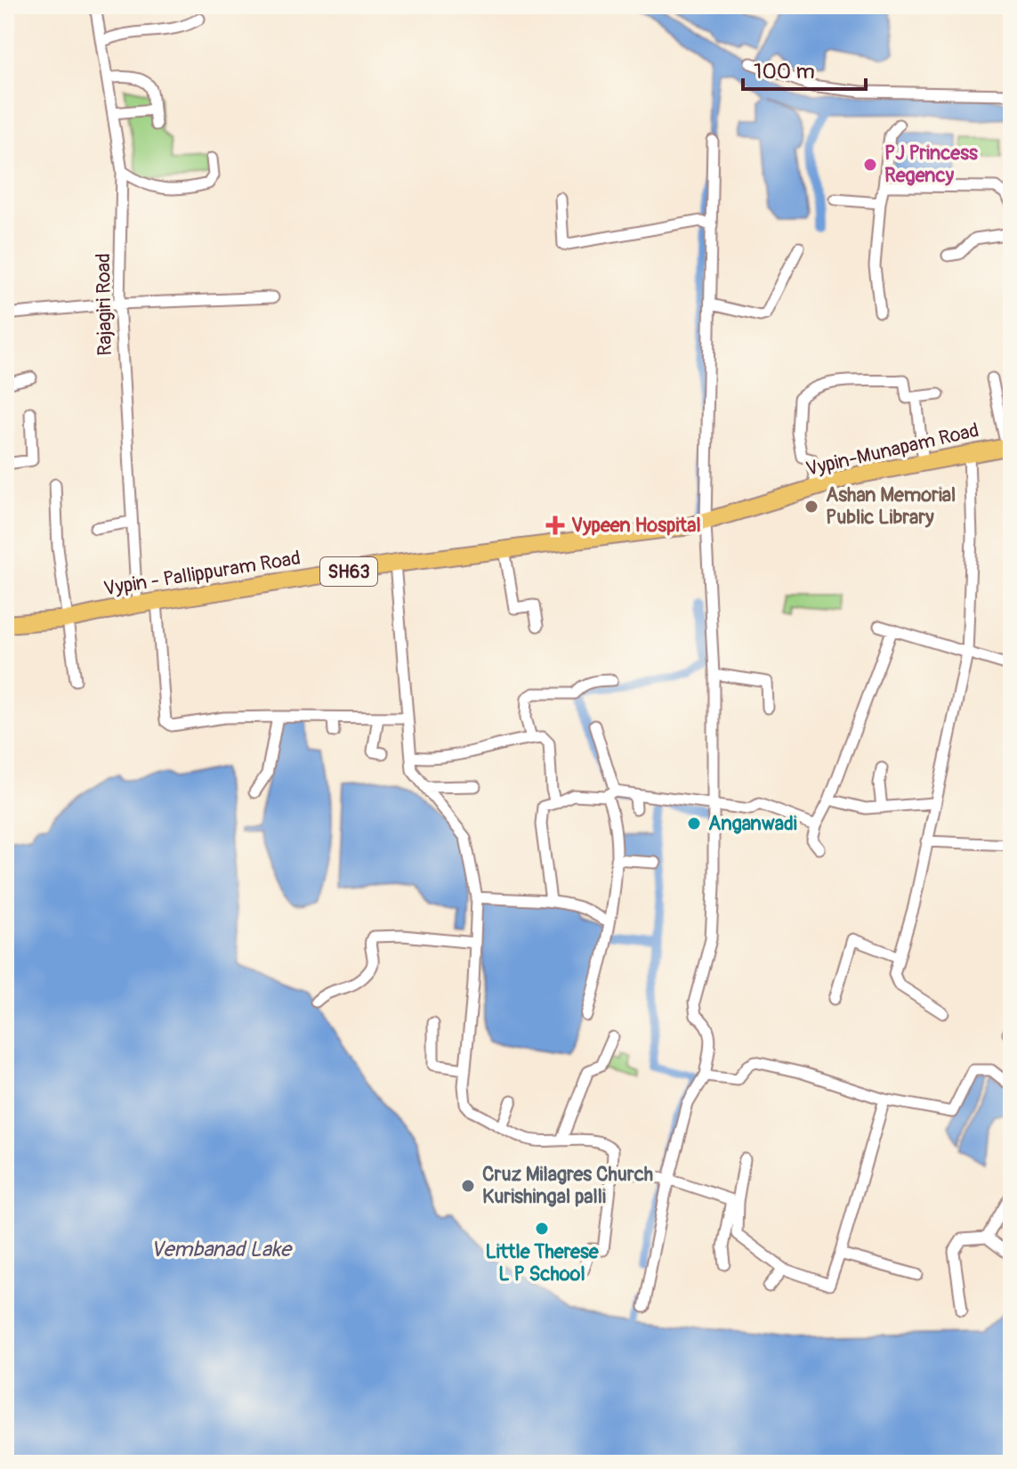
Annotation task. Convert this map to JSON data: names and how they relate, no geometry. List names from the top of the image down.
{
  "streets": {
    "main road": ["Vypin-Munapam Road", "SH63", "Vypin - Pallippuram Road"],
    "street": ["Rajagiri Road"]
  },
  "crossings": [
    ["Rajagiri Road", "Vypin - Pallippuram Road"],
    ["Vypin-Munapam Road", "Vypin - Pallippuram Road"]
  ],
  "water": ["Vembanad Lake"],
  "places": {
    "other": [
      "PJ Princess Regency",
      "Ashan Memorial Public Library",
      "Anganwadi",
      "Cruz Milagres Church Kurishingal palli",
      "Little Therese L P School"
    ],
    "health": ["Vypeen Hospital"]
  },
  "scale_bar": "100 m"
}
